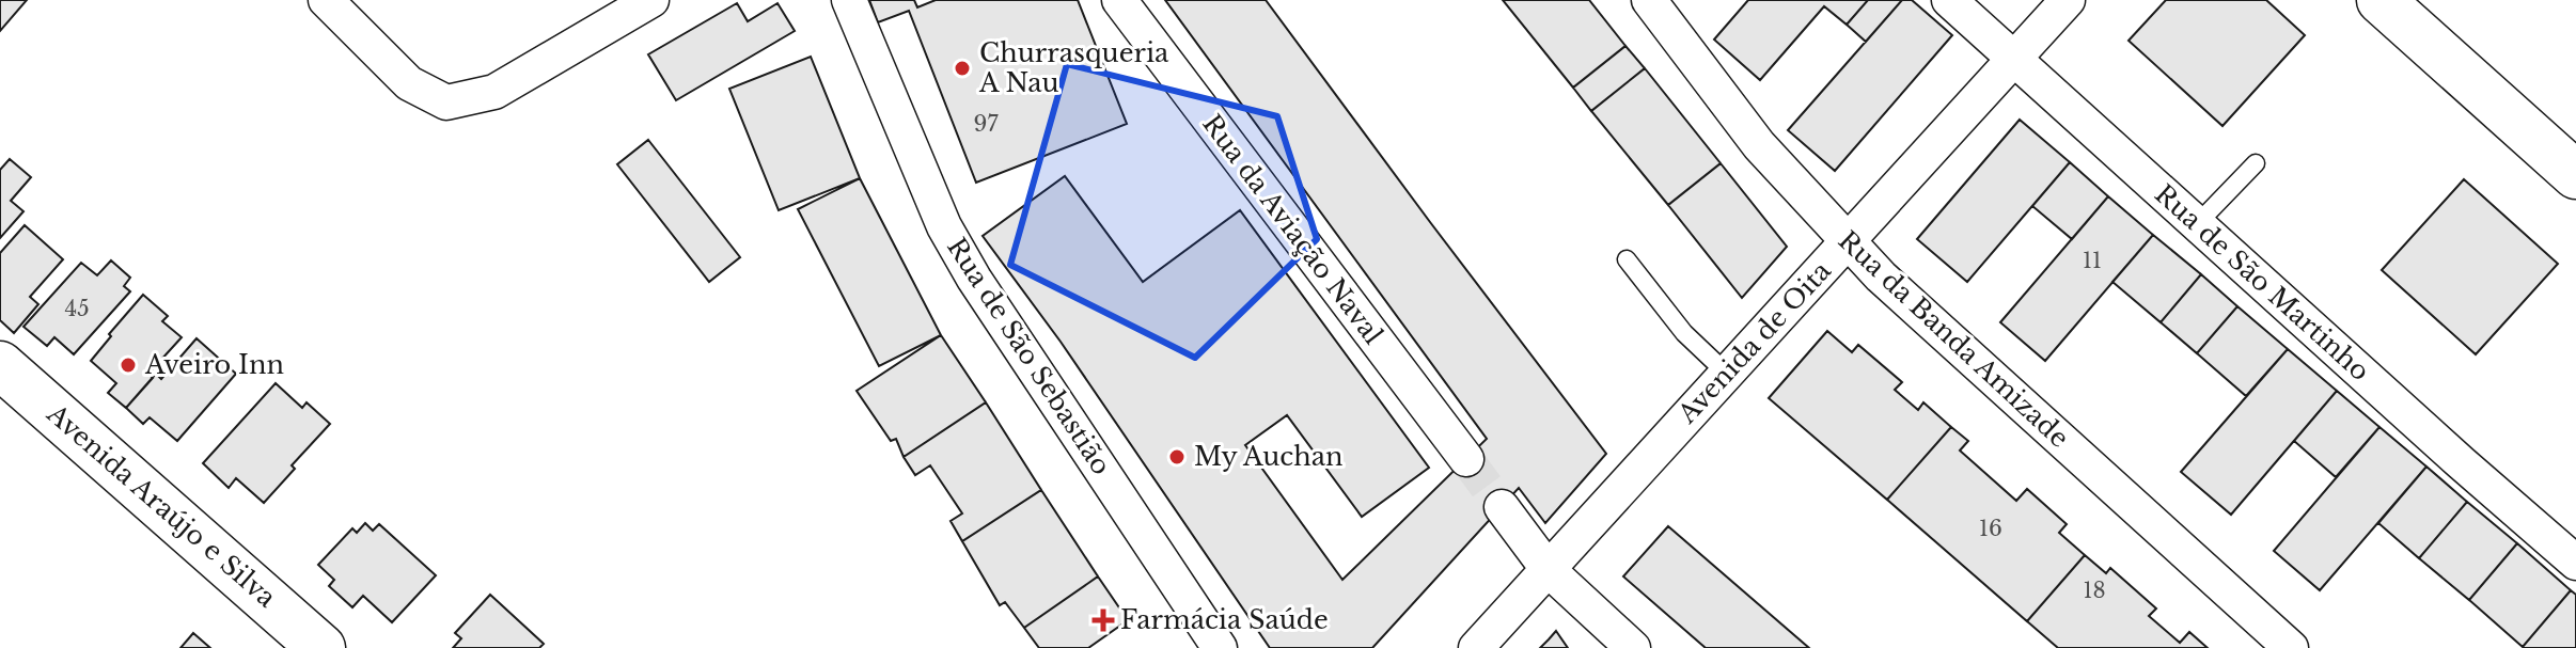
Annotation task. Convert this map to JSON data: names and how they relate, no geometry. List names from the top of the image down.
{
  "streets": {
    "street": [
      "Rua da Aviação Naval",
      "Rua de São Martinho",
      "Rua da Banda Amizade",
      "Avenida de Oita",
      "Rua de São Sebastião",
      "Avenida Araújo e Silva"
    ]
  },
  "crossings": [
    ["Rua de São Martinho", "Avenida de Oita"],
    ["Rua da Banda Amizade", "Avenida de Oita"]
  ],
  "places": {
    "other": ["Churrasqueria A Nau", "Aveiro Inn", "My Auchan"],
    "health": ["Farmácia Saúde"]
  },
  "house_numbers": [
    "97",
    "11",
    "45",
    "16",
    "18"
  ]
}
